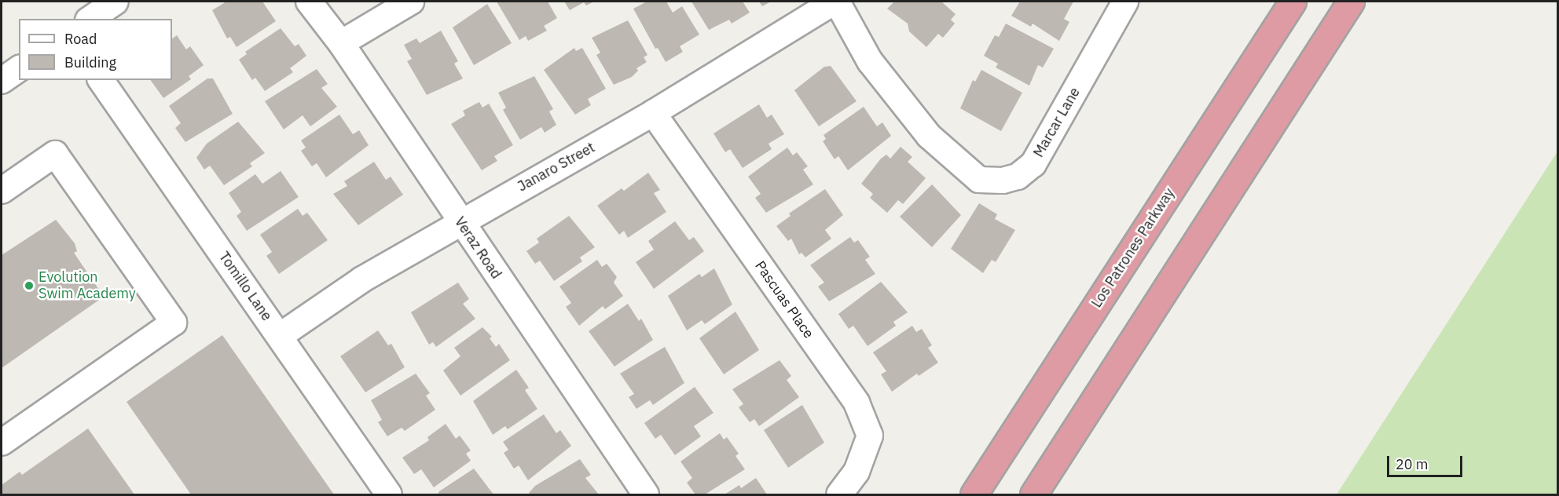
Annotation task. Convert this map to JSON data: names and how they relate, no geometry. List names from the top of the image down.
{
  "streets": {
    "highway": ["Los Patrones Parkway"],
    "street": [
      "Marcar Lane",
      "Janaro Street",
      "Veraz Road",
      "Tomillo Lane",
      "Pascuas Place"
    ]
  },
  "crossings": [
    ["Marcar Lane", "Janaro Street"],
    ["Janaro Street", "Veraz Road"],
    ["Janaro Street", "Tomillo Lane"],
    ["Janaro Street", "Pascuas Place"]
  ],
  "places": ["Evolution Swim Academy"],
  "legend": ["Road", "Building"],
  "scale_bar": "20 m"
}
